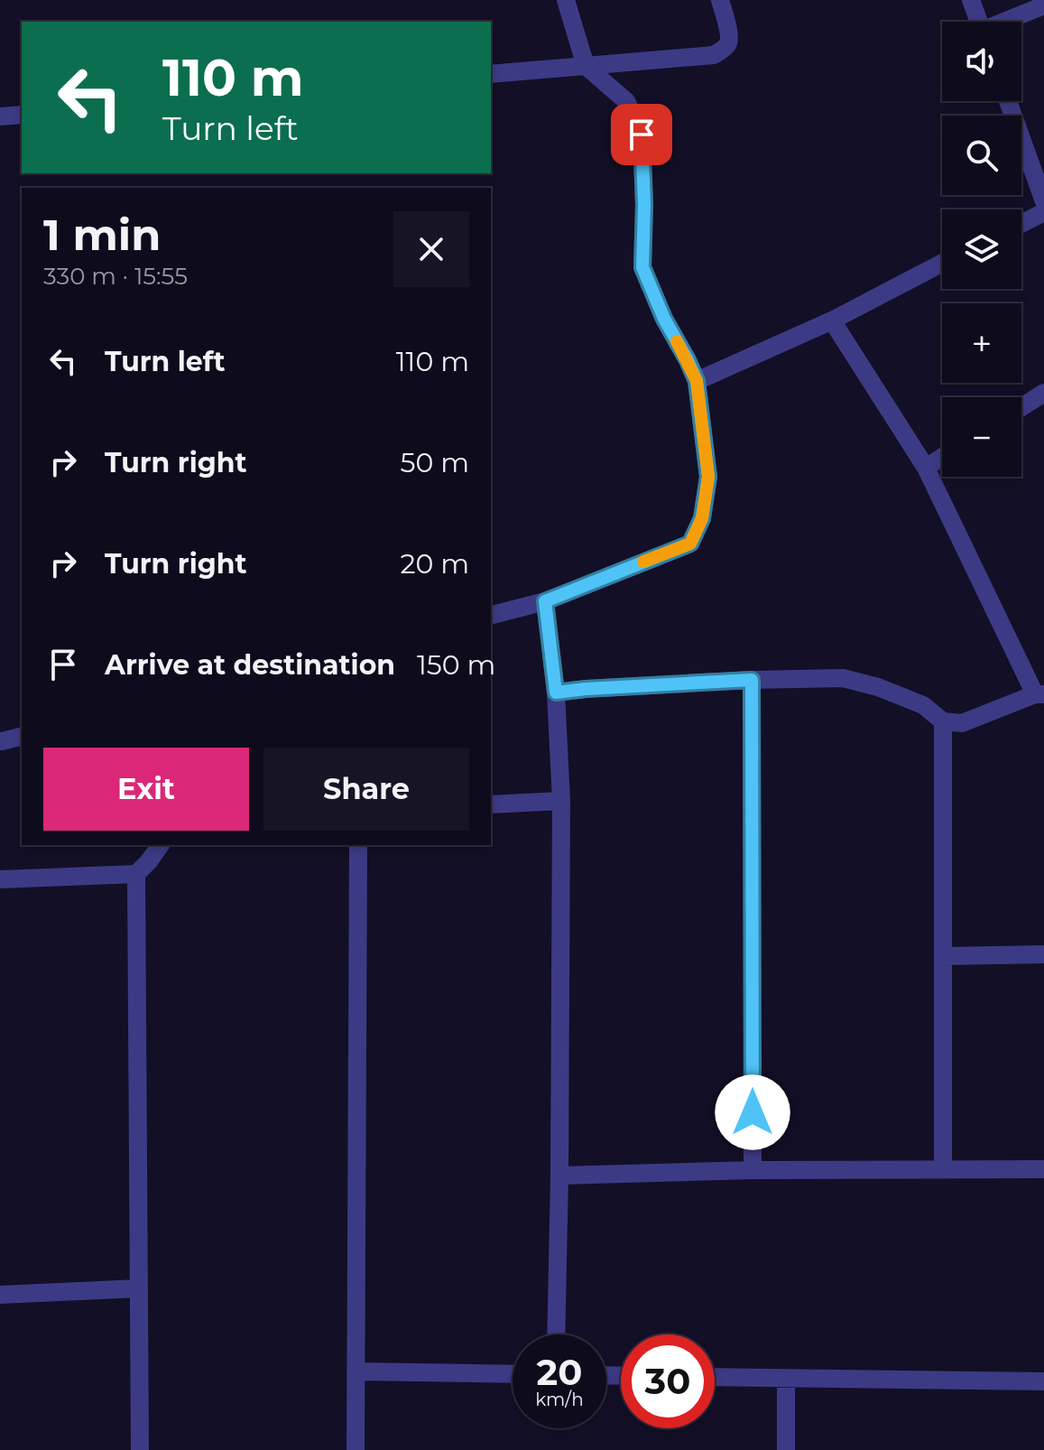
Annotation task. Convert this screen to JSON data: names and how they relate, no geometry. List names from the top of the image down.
{
  "page": {
    "map_buttons": ["+", "−"],
    "turn": ["110 m", "Turn left"],
    "heading": ["1 min", "330 m · 15:55"],
    "list": [
      {
        "name": "Turn left",
        "value": "110 m"
      },
      {
        "name": "Turn right",
        "value": "50 m"
      },
      {
        "name": "Turn right",
        "value": "20 m"
      },
      {
        "name": "Arrive at destination",
        "value": "150 m"
      }
    ],
    "buttons": ["Exit", "Share"],
    "speed": "20 km/h",
    "limit": "30"
  }
}
